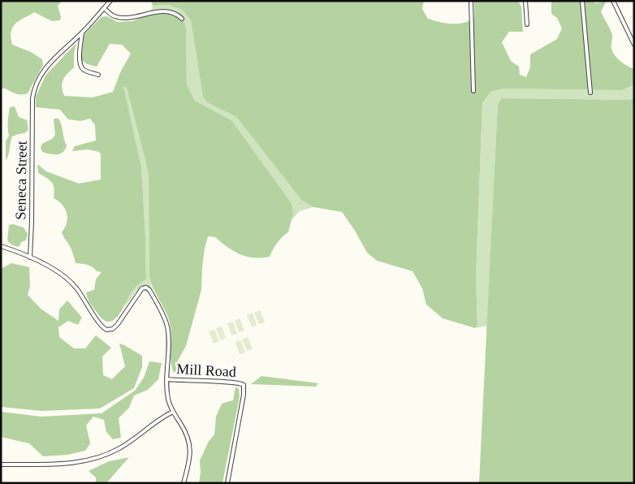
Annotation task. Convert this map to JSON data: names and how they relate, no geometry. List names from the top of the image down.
{
  "streets": {
    "street": ["Seneca Street", "Mill Road"]
  }
}
